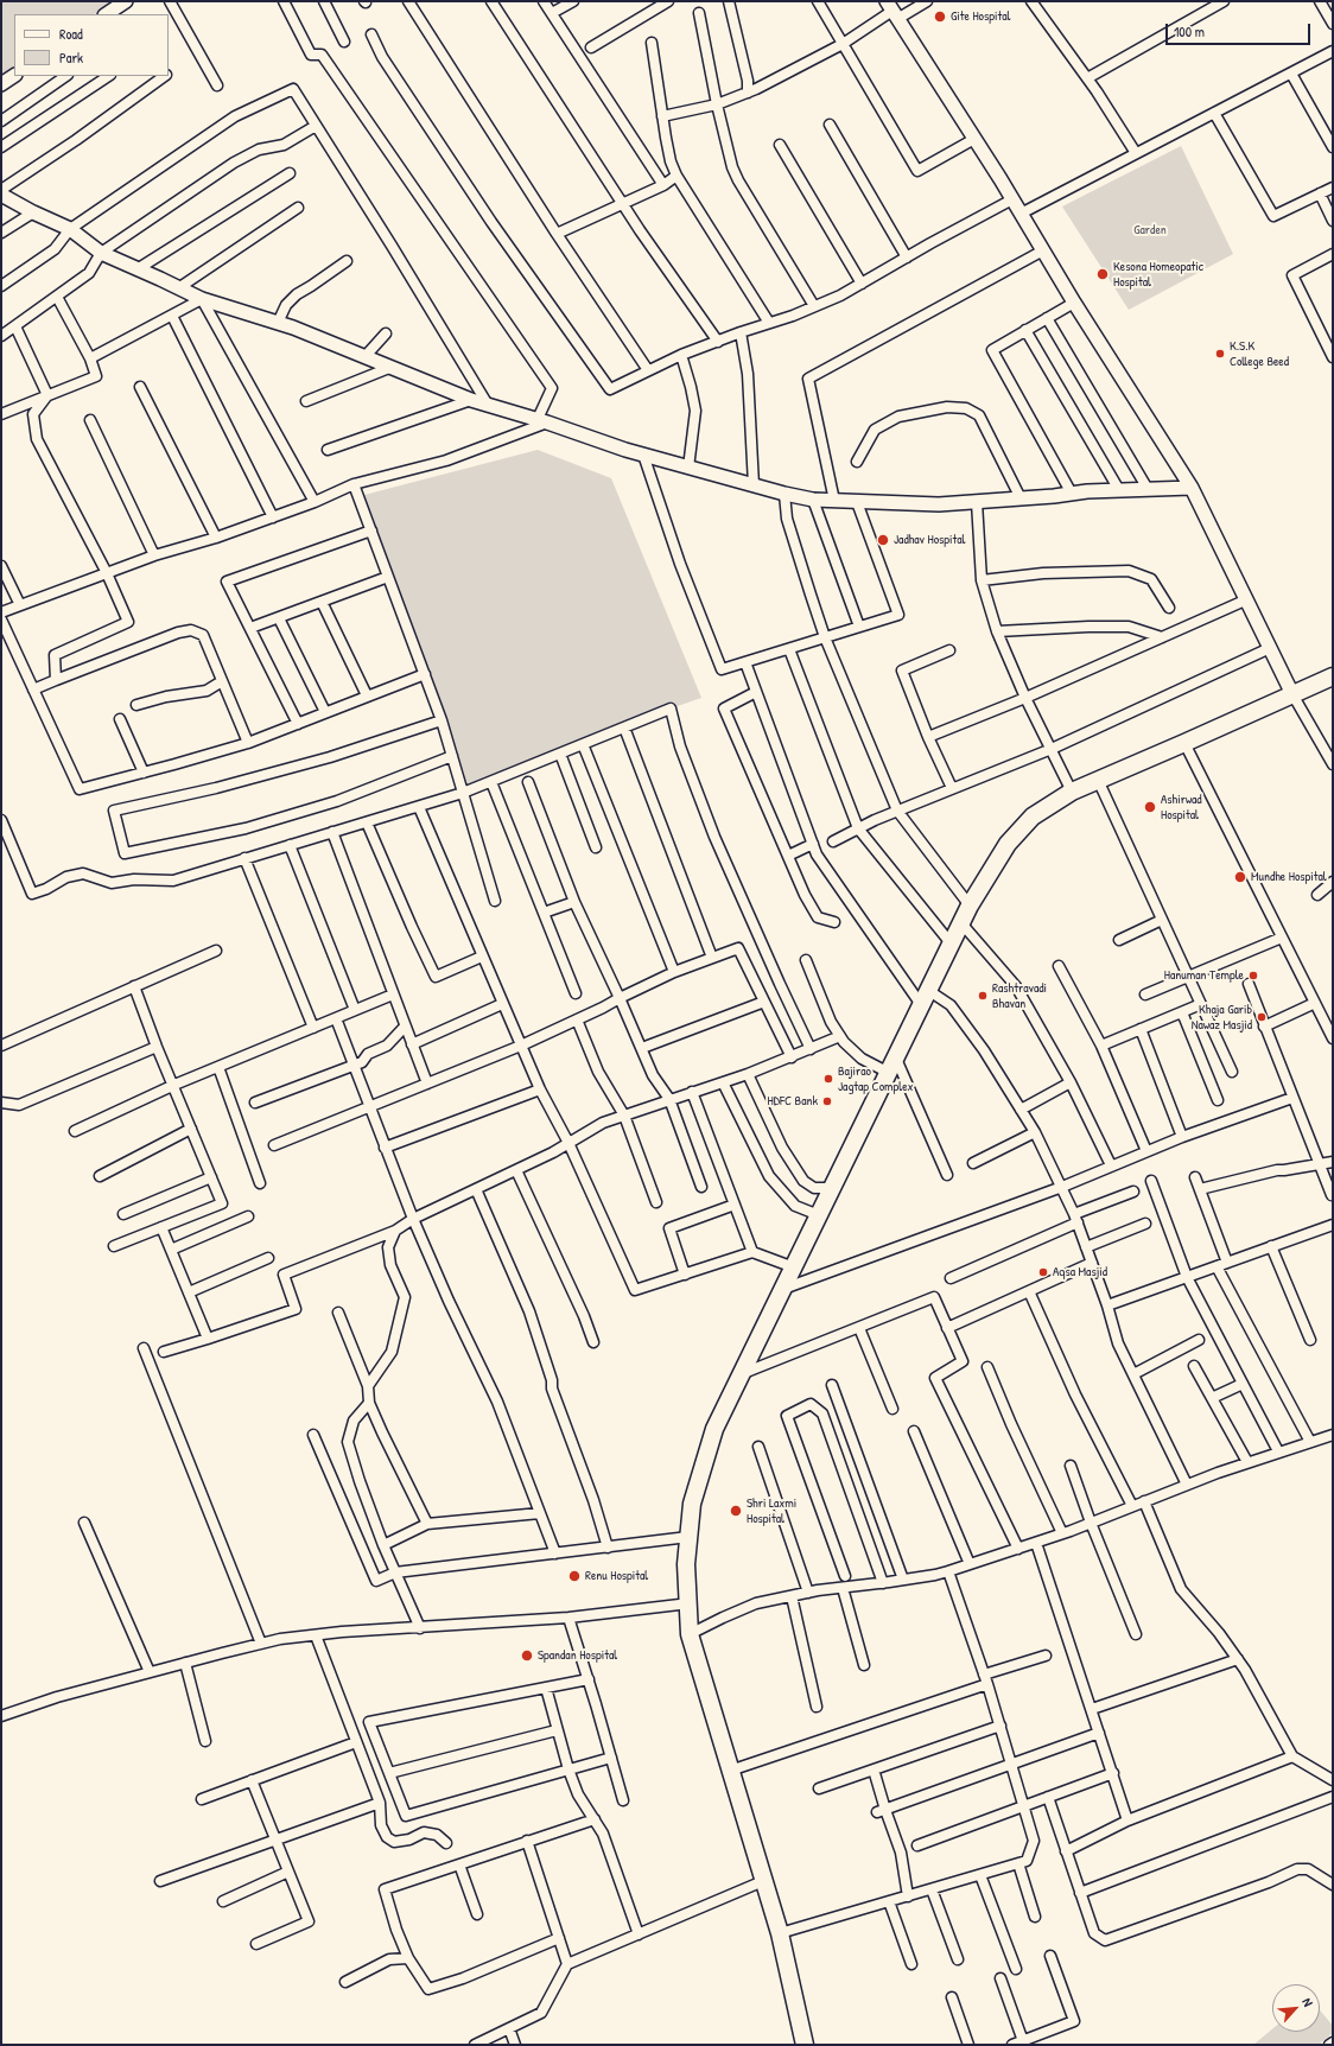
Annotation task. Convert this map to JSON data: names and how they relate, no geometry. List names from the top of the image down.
{
  "parks": ["Garden"],
  "places": [
    "Gite Hospital",
    "Kesona Homeopatic Hospital",
    "K.S.K College Beed",
    "Jadhav Hospital",
    "Ashirwad Hospital",
    "Mundhe Hospital",
    "Hanuman Temple",
    "Rashtravadi Bhavan",
    "Khaja Garib Nawaz Masjid",
    "Bajirao Jagtap Complex",
    "HDFC Bank",
    "Aqsa Masjid",
    "Shri Laxmi Hospital",
    "Renu Hospital",
    "Spandan Hospital"
  ],
  "legend": ["Road", "Park"],
  "scale_bar": "100 m",
  "north": "top right"
}
